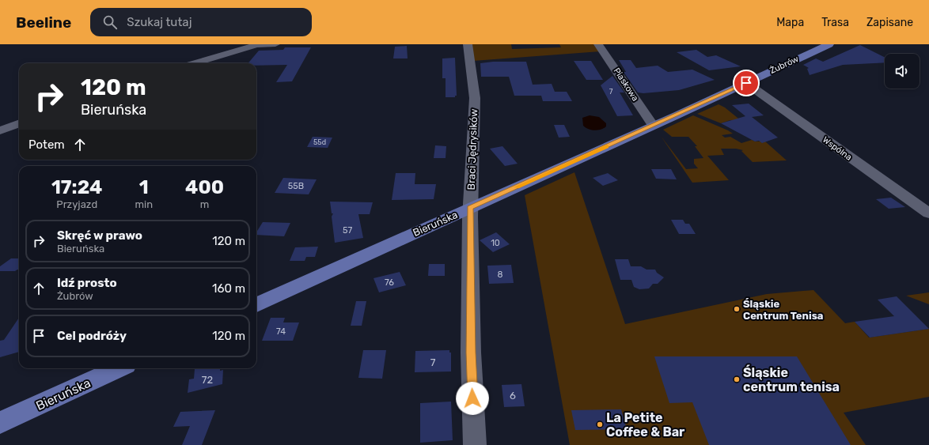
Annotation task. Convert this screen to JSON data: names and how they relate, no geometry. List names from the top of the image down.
{
  "streets": {
    "main road": ["Żubrów", "Bieruńska"],
    "street": ["Piaskowa", "Wspólna", "Braci Jędrysików"]
  },
  "crossings": [
    ["Żubrów", "Piaskowa"],
    ["Żubrów", "Wspólna"],
    ["Żubrów", "Bieruńska"],
    ["Piaskowa", "Bieruńska"],
    ["Braci Jędrysików", "Bieruńska"]
  ],
  "places": ["Śląskie Centrum Tenisa", "Śląskie centrum tenisa", "La Petite Coffee & Bar"],
  "house_numbers": [
    "7",
    "55d",
    "55B",
    "57",
    "10",
    "8",
    "76",
    "74",
    "7",
    "72",
    "6"
  ],
  "page": {
    "header": "Beeline",
    "search": "Szukaj tutaj",
    "nav": ["Mapa", "Trasa", "Zapisane"],
    "turn": ["120 m", "Bieruńska"],
    "then": "Potem",
    "eta": [
      "17:24",
      "Przyjazd",
      "1",
      "min",
      "400",
      "m"
    ],
    "list": [
      {
        "name": "Skręć w prawo",
        "note": "Bieruńska",
        "value": "120 m"
      },
      {
        "name": "Idź prosto",
        "note": "Żubrów",
        "value": "160 m"
      },
      {
        "name": "Cel podróży",
        "value": "120 m"
      }
    ]
  }
}
